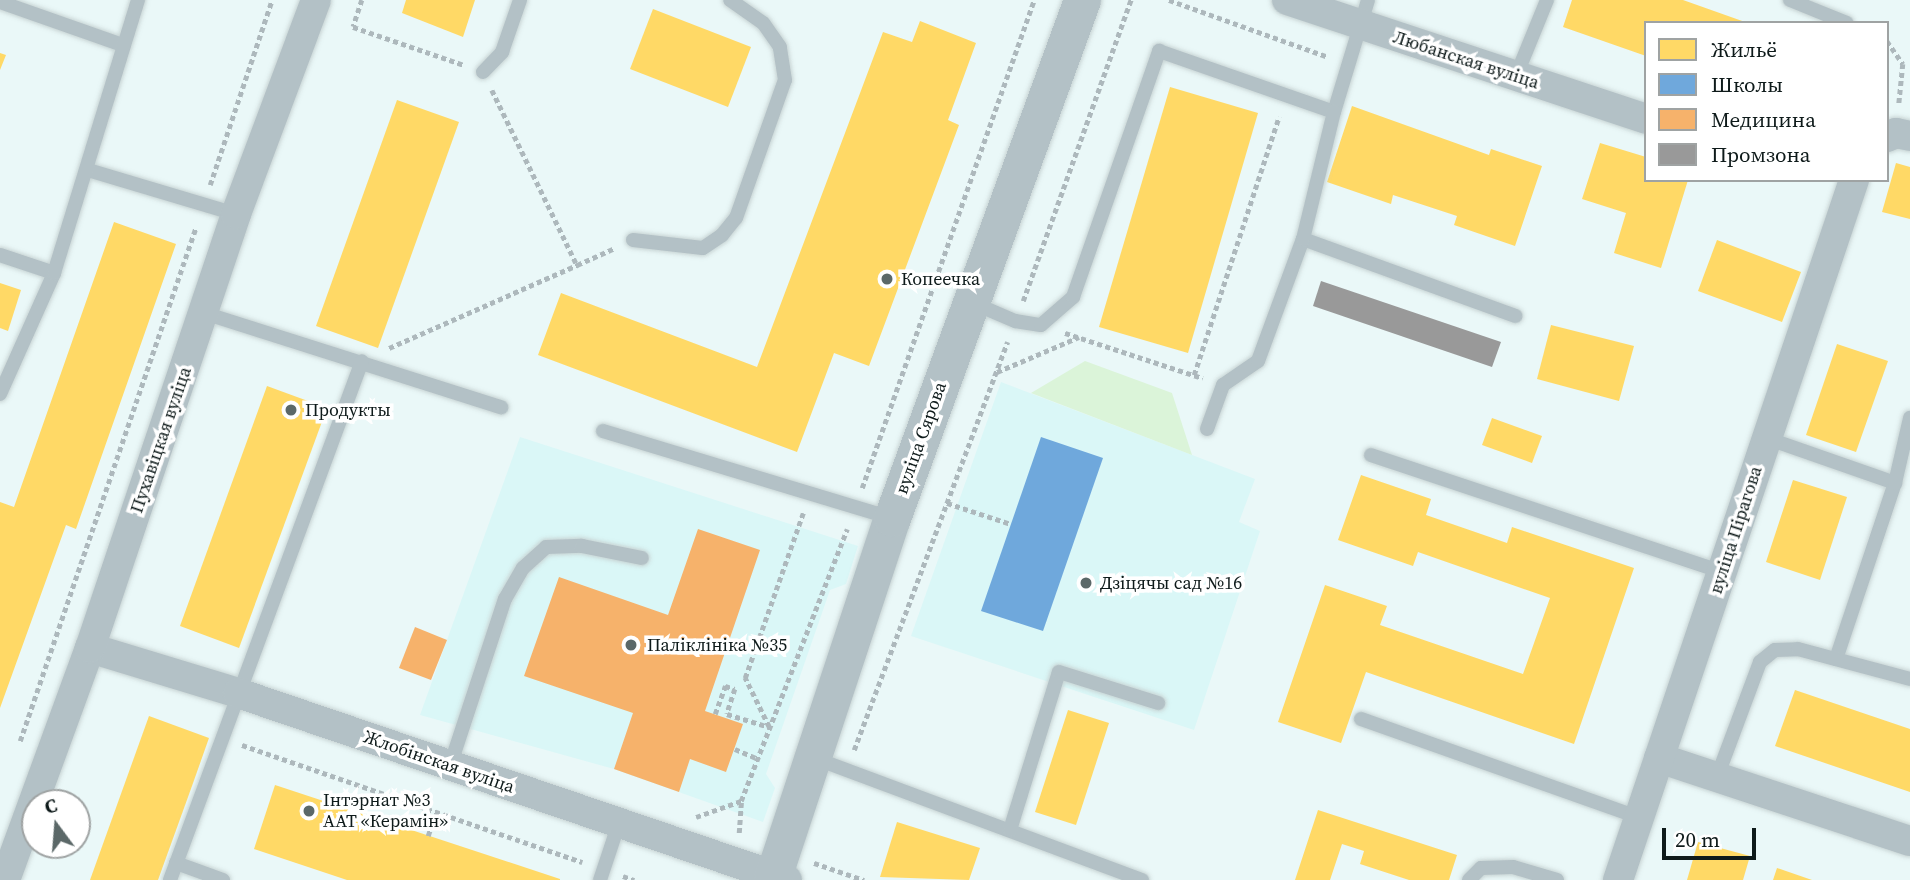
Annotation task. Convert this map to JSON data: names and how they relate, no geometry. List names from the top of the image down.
{
  "streets": {
    "street": [
      "Любанская вуліца",
      "вуліца Сярова",
      "Пухавіцкая вуліца",
      "вуліца Пірагова",
      "Жлобінская вуліца"
    ]
  },
  "crossings": [
    ["вуліца Сярова", "Жлобінская вуліца"],
    ["Пухавіцкая вуліца", "Жлобінская вуліца"]
  ],
  "places": [
    "Копеечка",
    "Продукты",
    "Дзіцячы сад №16",
    "Паліклініка №35",
    "Інтэрнат №3 ААТ «Керамін»"
  ],
  "legend": [
    "Жильё",
    "Школы",
    "Медицина",
    "Промзона"
  ],
  "scale_bar": "20 m",
  "north": "top"
}
